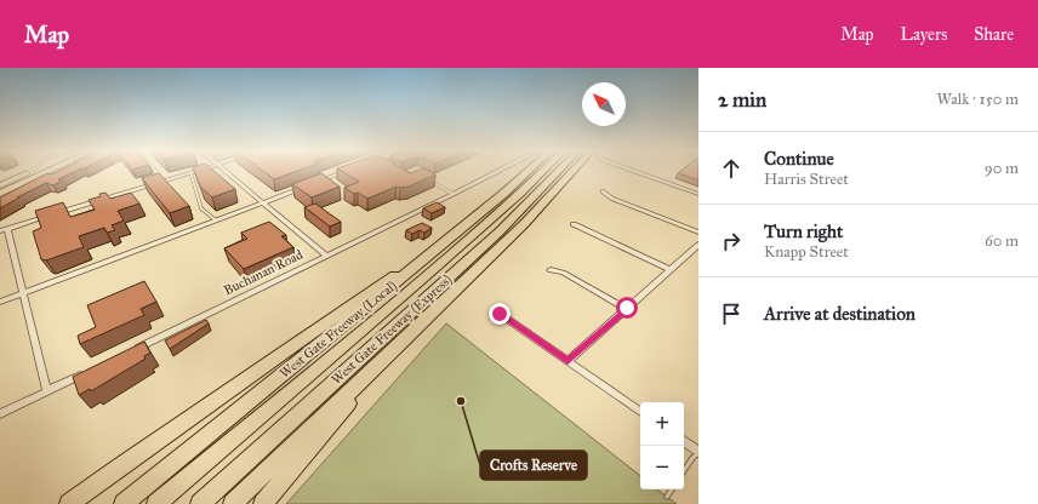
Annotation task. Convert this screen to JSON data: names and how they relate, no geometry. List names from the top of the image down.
{
  "streets": {
    "highway": ["West Gate Freeway (Local)", "West Gate Freeway (Express)"],
    "street": ["Buchanan Road"]
  },
  "places": ["Crofts Reserve"],
  "north": "top left",
  "page": {
    "header": "Map",
    "nav": ["Map", "Layers", "Share"],
    "heading": ["2 min", "Walk · 150 m"],
    "list": [
      ["Continue", "Harris Street", "90 m"],
      ["Turn right", "Knapp Street", "60 m"],
      "Arrive at destination"
    ],
    "map_buttons": ["+", "−"]
  }
}
